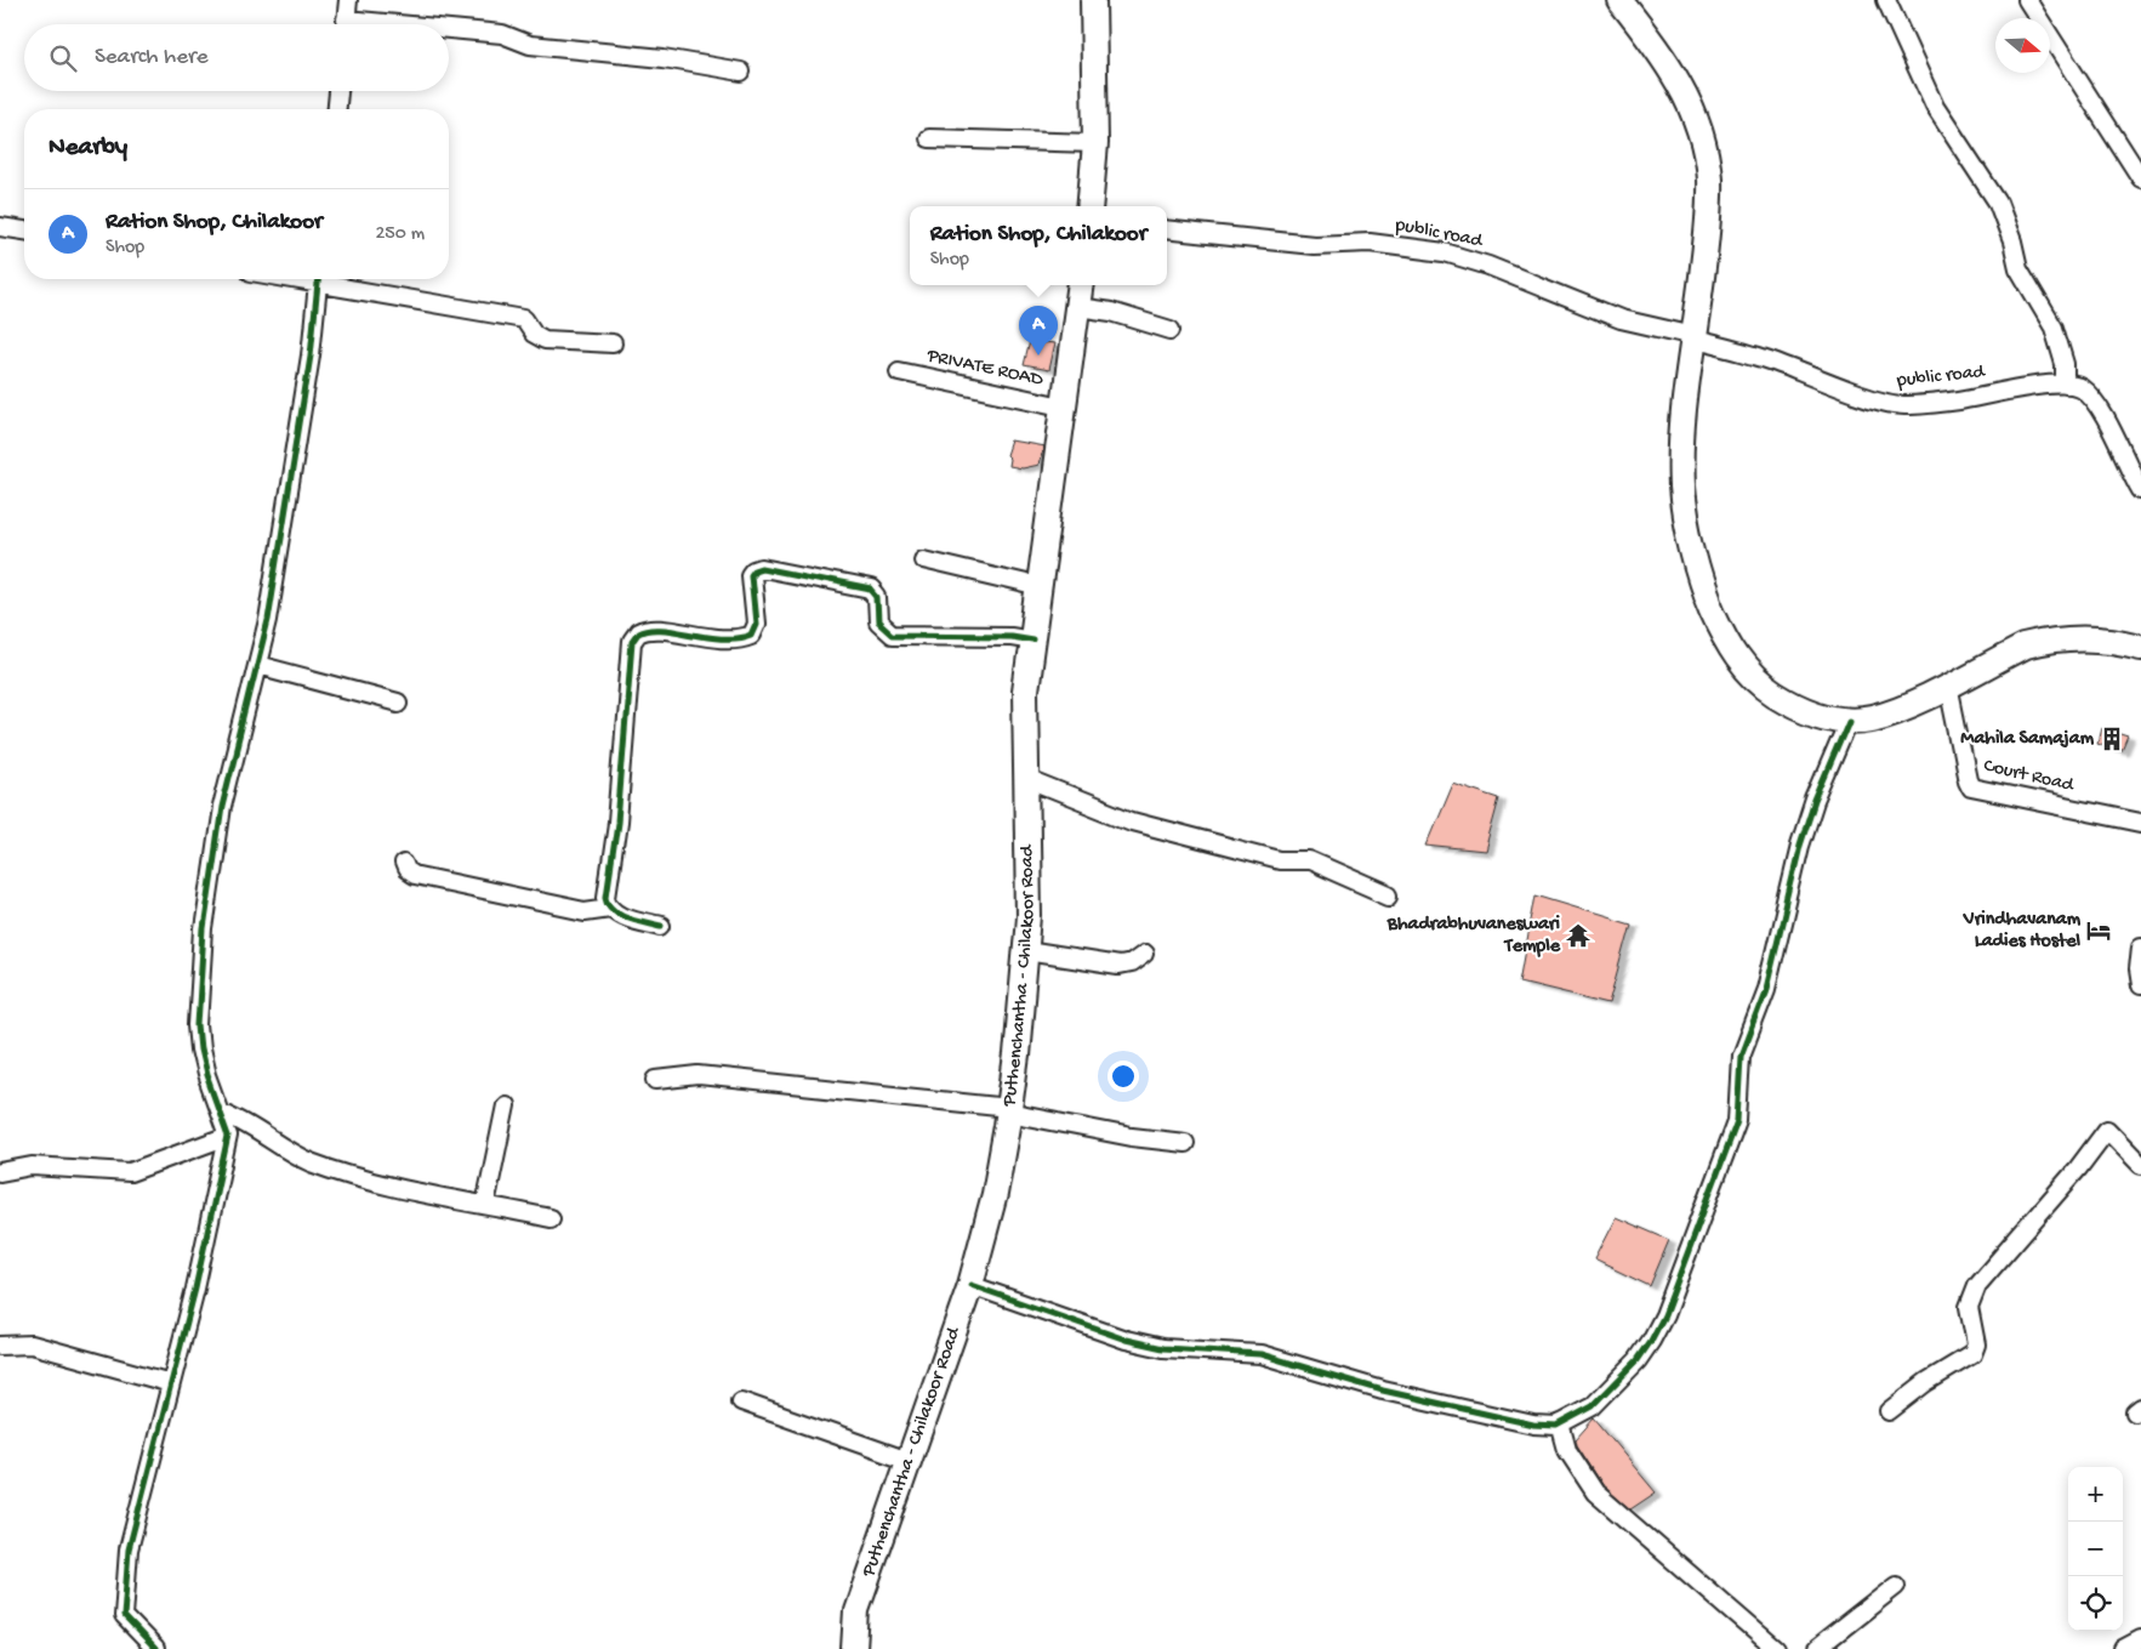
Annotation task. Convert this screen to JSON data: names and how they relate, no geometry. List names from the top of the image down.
{
  "streets": {
    "main road": ["Puthenchantha - Chilakoor Road"],
    "street": ["public road", "PRIVATE ROAD", "Court Road"]
  },
  "crossings": [
    ["PRIVATE ROAD", "Puthenchantha - Chilakoor Road"]
  ],
  "places": {
    "building": ["Mahila Samajam"],
    "hotel": ["Vrindhavanam Ladies Hostel"],
    "temple": ["Bhadrabhuvaneswari Temple"]
  },
  "north": "right",
  "page": {
    "search": "Search here",
    "heading": "Nearby",
    "list": [
      {
        "mark": "A",
        "name": "Ration Shop, Chilakoor",
        "note": "Shop",
        "value": "250 m"
      }
    ],
    "popup": ["Ration Shop, Chilakoor", "Shop"],
    "pins": "A",
    "map_buttons": ["+", "−"]
  }
}
